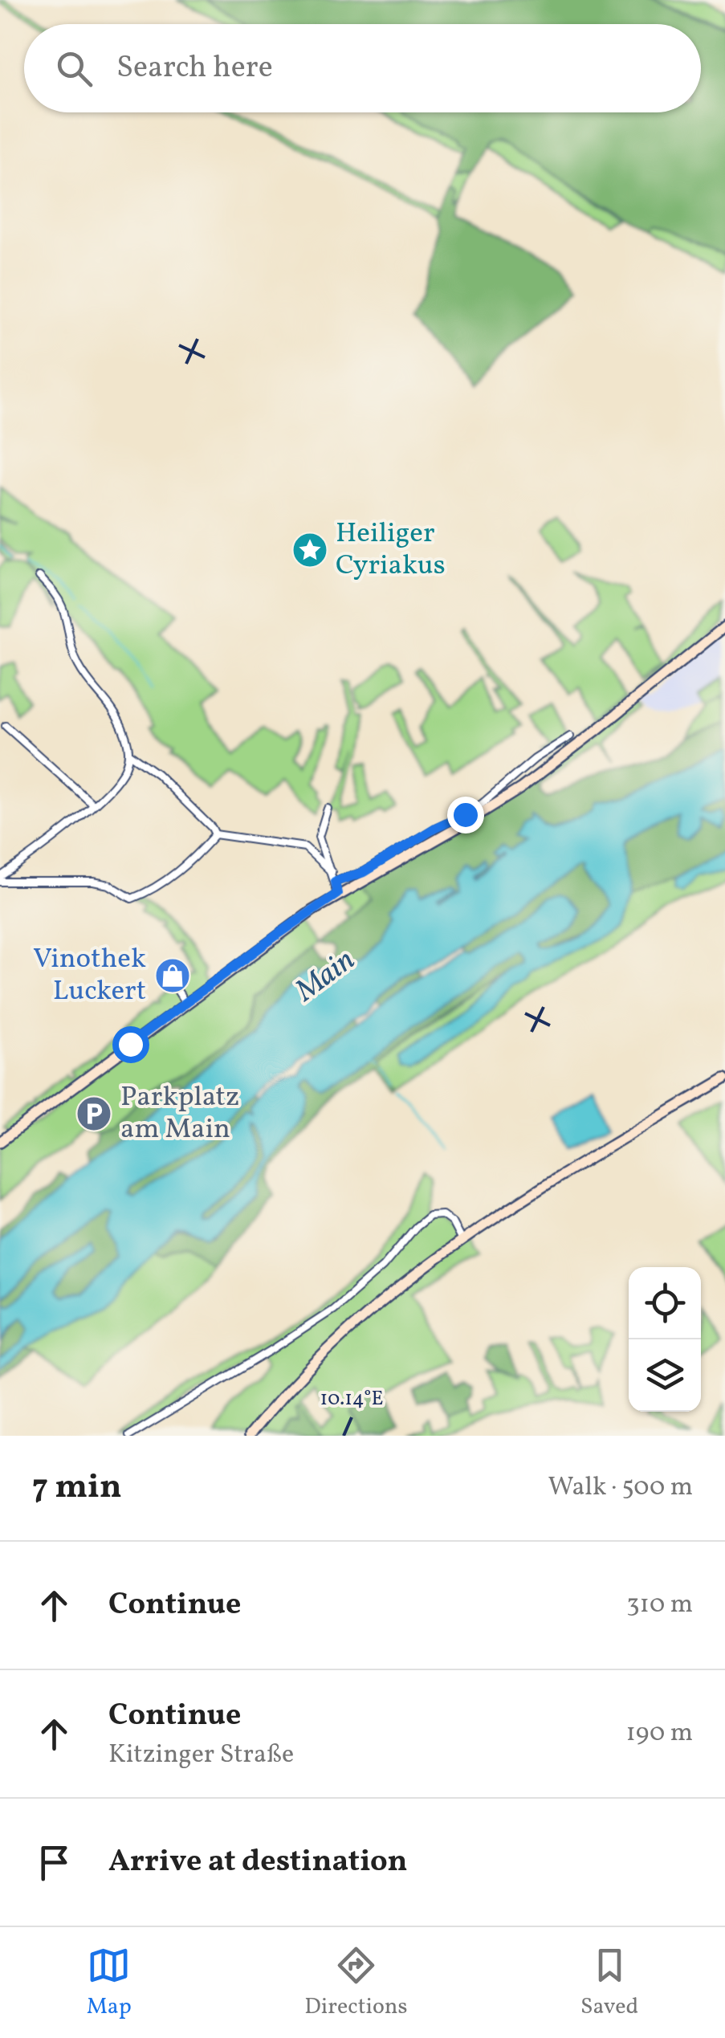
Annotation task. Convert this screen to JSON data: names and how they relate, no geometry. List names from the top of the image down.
{
  "water": ["Main"],
  "places": {
    "place": ["Heiliger Cyriakus"],
    "shop": ["Vinothek Luckert"],
    "parking": ["Parkplatz am Main"]
  },
  "page": {
    "search": "Search here",
    "heading": ["7 min", "Walk · 500 m"],
    "list": [
      ["Continue", "310 m"],
      ["Continue", "Kitzinger Straße", "190 m"],
      "Arrive at destination"
    ],
    "nav": ["Map", "Directions", "Saved"]
  },
  "coordinates": ["10.14°E"]
}
